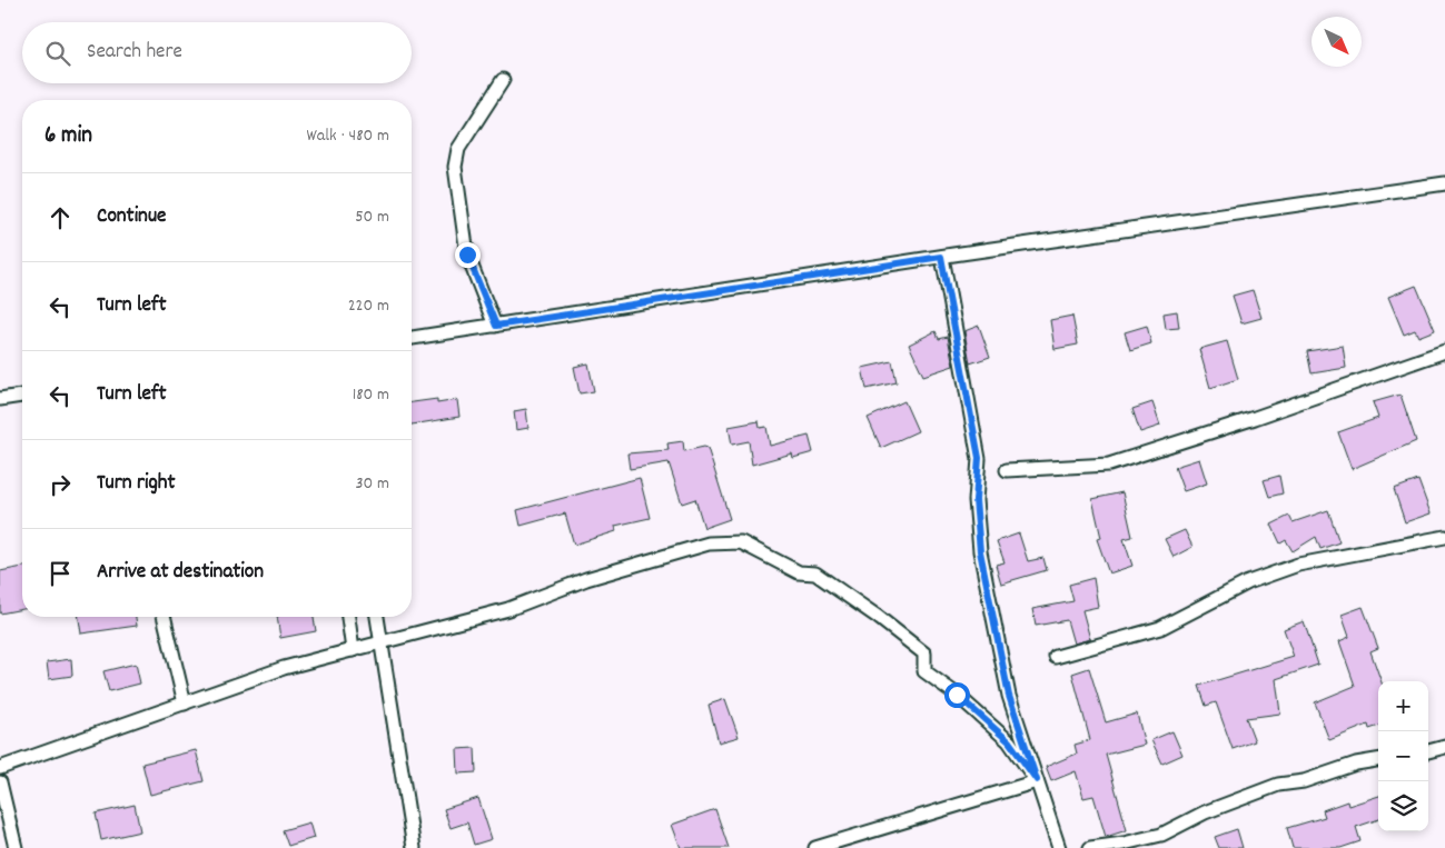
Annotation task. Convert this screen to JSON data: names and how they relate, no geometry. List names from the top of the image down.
{
  "north": "bottom right",
  "page": {
    "search": "Search here",
    "heading": ["6 min", "Walk · 480 m"],
    "list": [
      ["Continue", "50 m"],
      ["Turn left", "220 m"],
      ["Turn left", "180 m"],
      ["Turn right", "30 m"],
      "Arrive at destination"
    ],
    "map_buttons": ["+", "−"]
  }
}
